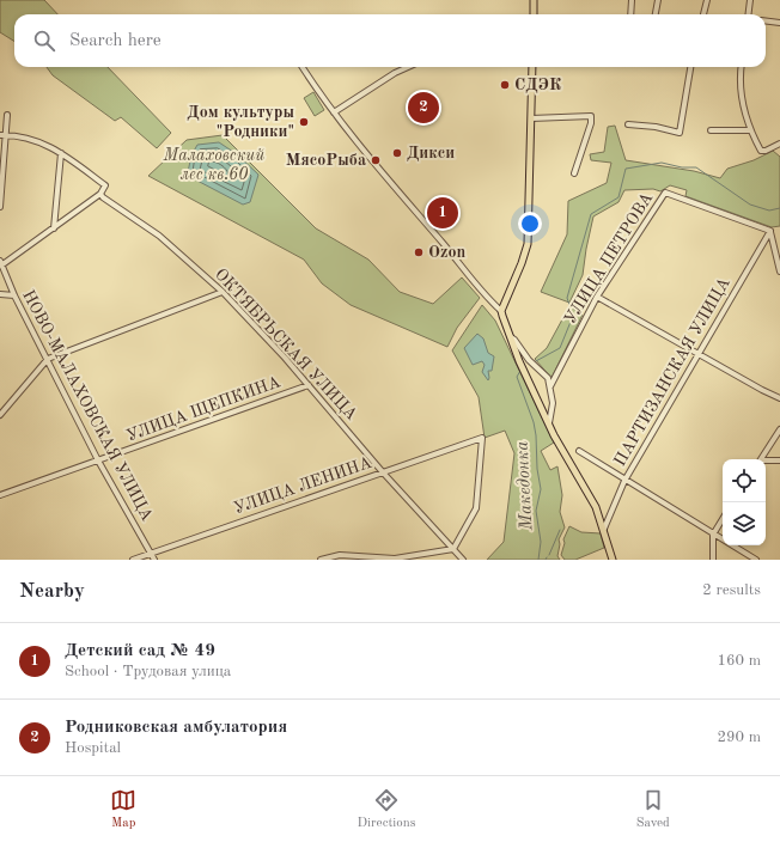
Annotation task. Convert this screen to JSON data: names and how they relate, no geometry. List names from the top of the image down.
{
  "streets": {
    "street": [
      "УЛИЦА ПЕТРОВА",
      "ОКТЯБРЬСКАЯ УЛИЦА",
      "ПАРТИЗАНСКАЯ УЛИЦА",
      "НОВО-МАЛАХОВСКАЯ УЛИЦА",
      "УЛИЦА ЩЕПКИНА",
      "УЛИЦА ЛЕНИНА"
    ]
  },
  "crossings": [
    ["УЛИЦА ПЕТРОВА", "ПАРТИЗАНСКАЯ УЛИЦА"],
    ["ОКТЯБРЬСКАЯ УЛИЦА", "УЛИЦА ЩЕПКИНА"],
    ["ОКТЯБРЬСКАЯ УЛИЦА", "УЛИЦА ЛЕНИНА"],
    ["НОВО-МАЛАХОВСКАЯ УЛИЦА", "УЛИЦА ЩЕПКИНА"],
    ["НОВО-МАЛАХОВСКАЯ УЛИЦА", "УЛИЦА ЛЕНИНА"]
  ],
  "water": ["Македонка"],
  "parks": ["Малаховский лес кв.60"],
  "places": [
    "СДЭК",
    "Дом культуры \"Родники\"",
    "Дикси",
    "МясоРыба",
    "Ozon"
  ],
  "page": {
    "search": "Search here",
    "pins": ["2", "1"],
    "heading": ["Nearby", "2 results"],
    "list": [
      {
        "mark": "1",
        "name": "Детский сад № 49",
        "note": "School · Трудовая улица",
        "value": "160 m"
      },
      {
        "mark": "2",
        "name": "Родниковская амбулатория",
        "note": "Hospital",
        "value": "290 m"
      }
    ],
    "nav": ["Map", "Directions", "Saved"]
  }
}
